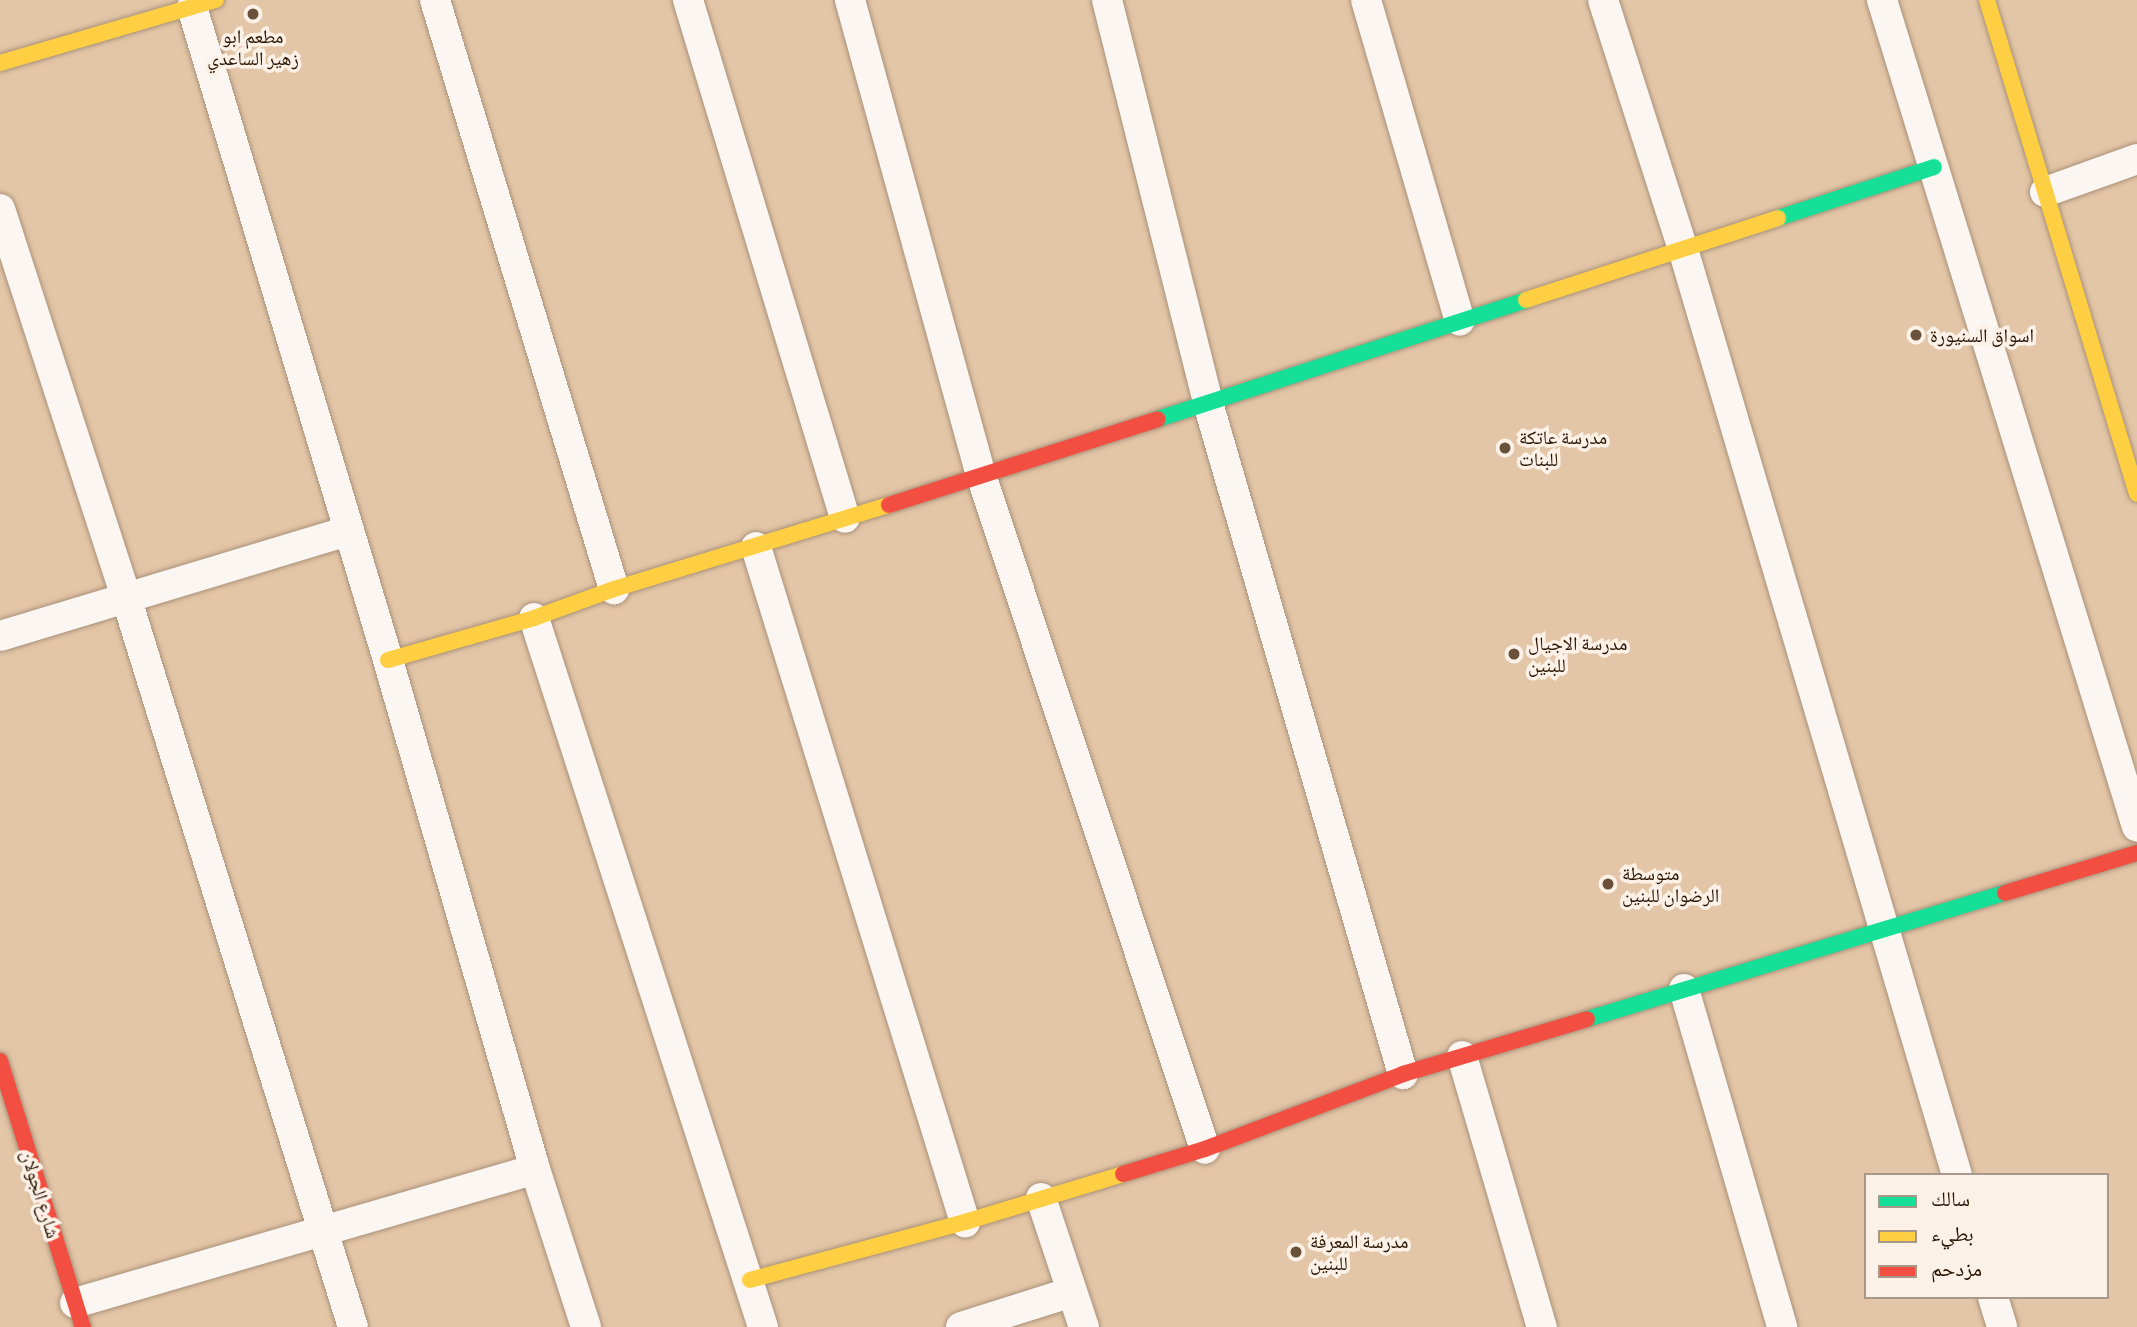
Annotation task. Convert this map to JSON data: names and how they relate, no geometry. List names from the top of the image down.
{
  "streets": {
    "street": ["شارع الجولان"]
  },
  "places": [
    "مطعم ابو زهير الساعدي",
    "اسواق السنيورة",
    "مدرسة عاتكة للبنات",
    "مدرسة الاجيال للبنين",
    "متوسطة الرضوان للبنين",
    "مدرسة المعرفة للبنين"
  ],
  "legend": ["سالك", "بطيء", "مزدحم"]
}
